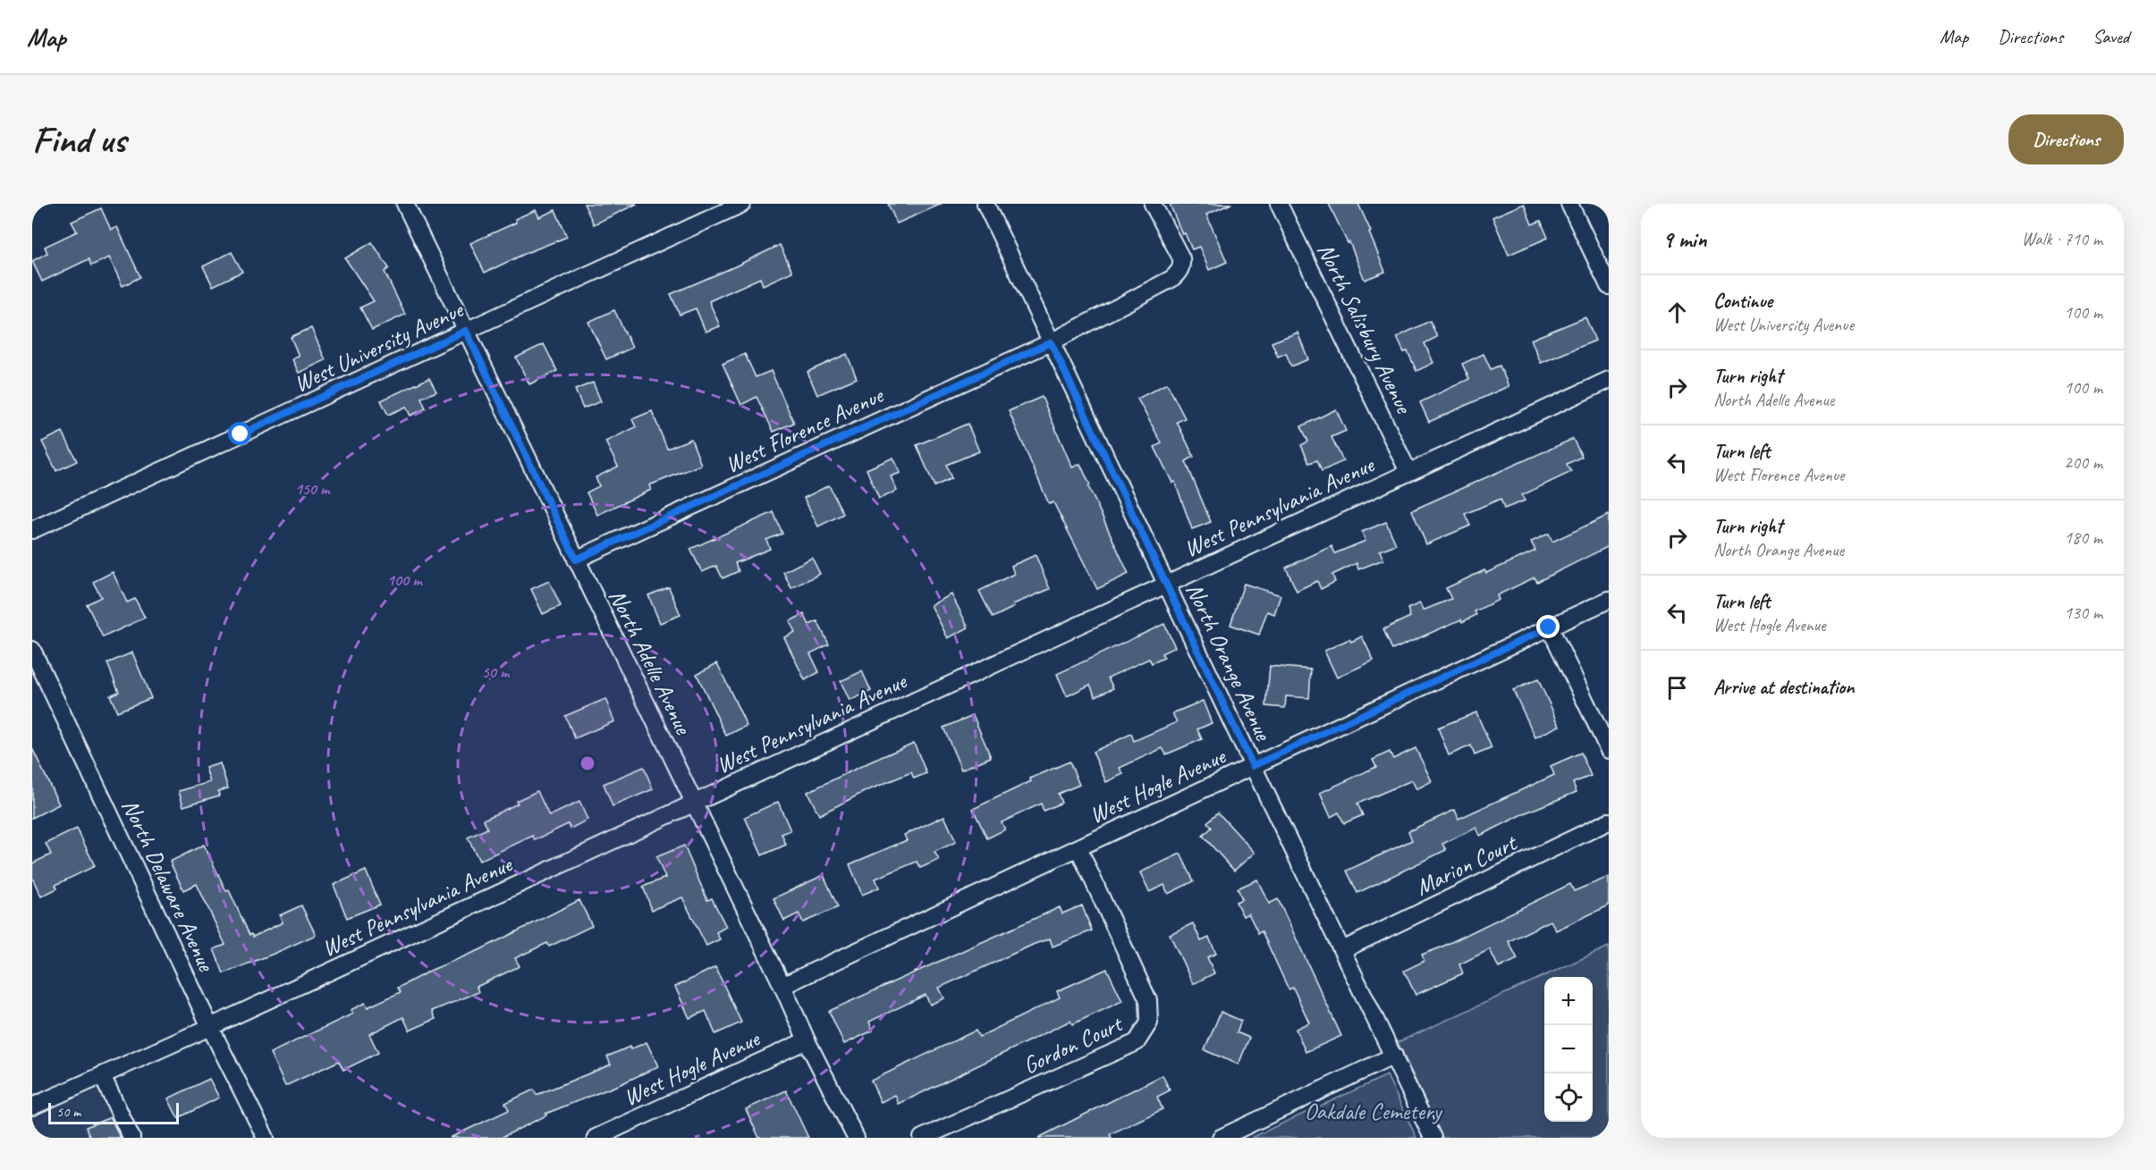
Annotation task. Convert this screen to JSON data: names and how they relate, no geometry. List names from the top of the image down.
{
  "streets": {
    "street": [
      "North Salisbury Avenue",
      "West University Avenue",
      "West Florence Avenue",
      "West Pennsylvania Avenue",
      "North Adelle Avenue",
      "North Orange Avenue",
      "West Hogle Avenue",
      "Marion Court",
      "North Delaware Avenue",
      "Gordon Court"
    ]
  },
  "crossings": [
    ["North Salisbury Avenue", "West Pennsylvania Avenue"],
    ["West University Avenue", "North Adelle Avenue"],
    ["West Florence Avenue", "North Adelle Avenue"],
    ["West Florence Avenue", "North Orange Avenue"],
    ["West Pennsylvania Avenue", "North Adelle Avenue"],
    ["West Pennsylvania Avenue", "North Orange Avenue"],
    ["West Pennsylvania Avenue", "North Delaware Avenue"],
    ["North Adelle Avenue", "West Hogle Avenue"],
    ["North Orange Avenue", "West Hogle Avenue"],
    ["North Orange Avenue", "Marion Court"],
    ["West Hogle Avenue", "Gordon Court"]
  ],
  "parks": ["Oakdale Cemetery"],
  "scale_bar": "50 m",
  "page": {
    "header": "Map",
    "nav": ["Map", "Directions", "Saved"],
    "buttons": "Directions",
    "title": "Find us",
    "heading": ["9 min", "Walk · 710 m"],
    "list": [
      ["Continue", "West University Avenue", "100 m"],
      ["Turn right", "North Adelle Avenue", "100 m"],
      ["Turn left", "West Florence Avenue", "200 m"],
      ["Turn right", "North Orange Avenue", "180 m"],
      ["Turn left", "West Hogle Avenue", "130 m"],
      "Arrive at destination"
    ],
    "map_buttons": ["+", "−"],
    "scale": "50 m"
  },
  "rings": ["150 m", "100 m", "50 m"]
}
